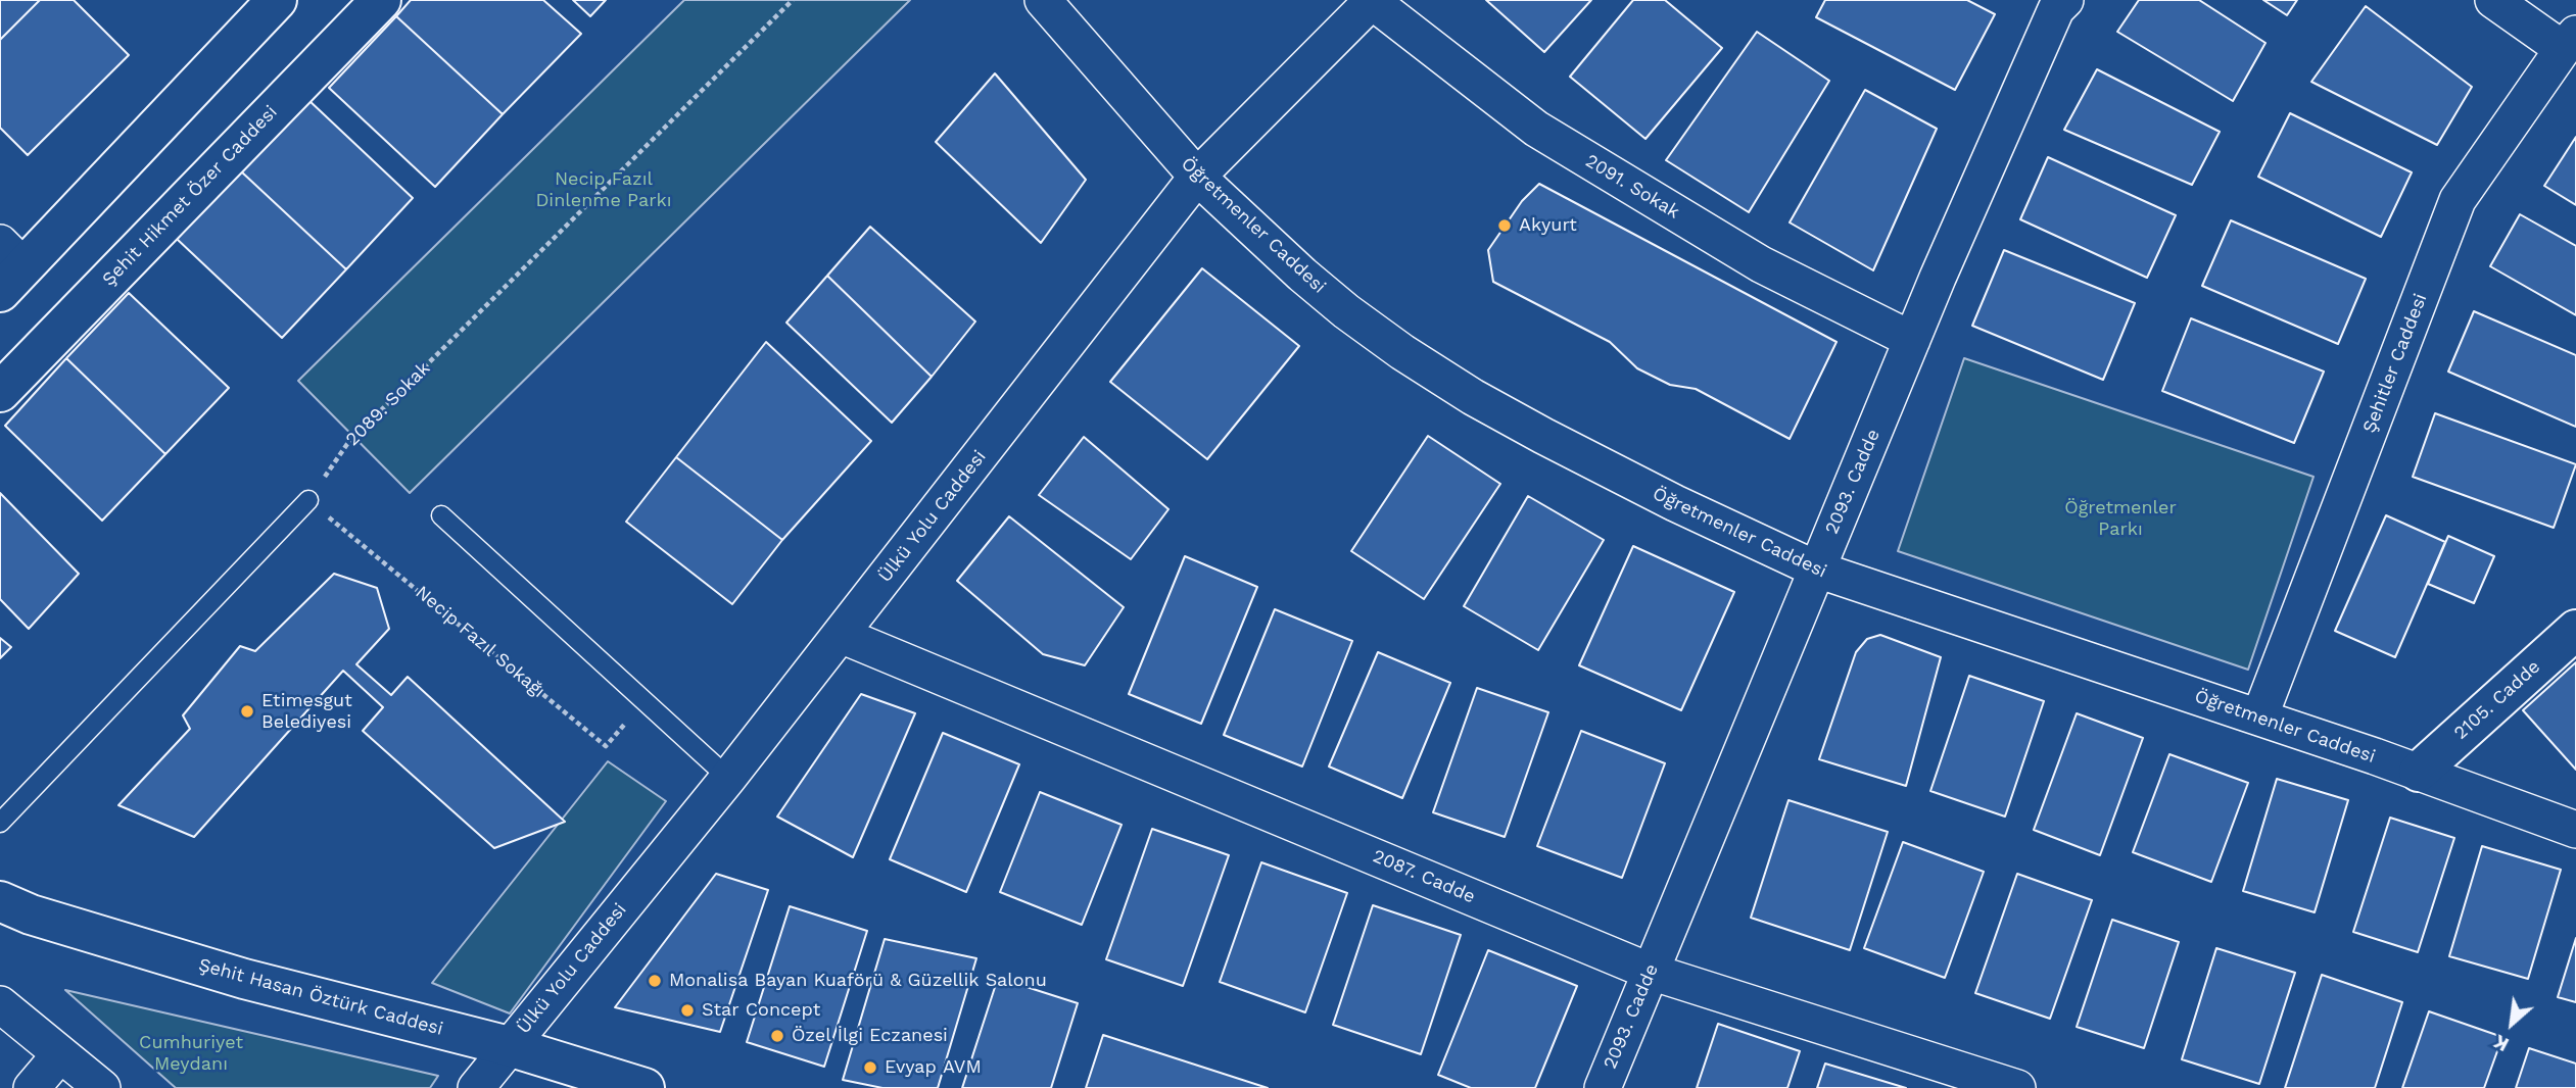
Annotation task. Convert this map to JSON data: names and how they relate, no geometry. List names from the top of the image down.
{
  "streets": {
    "main road": ["Şehit Hikmet Özer Caddesi", "2105. Cadde", "Şehit Hasan Öztürk Caddesi"],
    "street": [
      "2091. Sokak",
      "Öğretmenler Caddesi",
      "Şehitler Caddesi",
      "2093. Cadde",
      "Ülkü Yolu Caddesi",
      "2087. Cadde"
    ],
    "path": ["2089. Sokak", "Necip Fazıl Sokağı"]
  },
  "crossings": [
    ["2091. Sokak", "2093. Cadde"],
    ["2091. Sokak", "Ülkü Yolu Caddesi"],
    ["Öğretmenler Caddesi", "Şehitler Caddesi"],
    ["Öğretmenler Caddesi", "2093. Cadde"],
    ["Öğretmenler Caddesi", "Ülkü Yolu Caddesi"],
    ["Öğretmenler Caddesi", "2105. Cadde"],
    ["2089. Sokak", "Necip Fazıl Sokağı"],
    ["2093. Cadde", "2087. Cadde"],
    ["Ülkü Yolu Caddesi", "2087. Cadde"],
    ["Ülkü Yolu Caddesi", "Şehit Hasan Öztürk Caddesi"]
  ],
  "parks": ["Necip Fazıl Dinlenme Parkı", "Öğretmenler Parkı", "Cumhuriyet Meydanı"],
  "places": [
    "Akyurt",
    "Etimesgut Belediyesi",
    "Monalisa Bayan Kuaförü & Güzellik Salonu",
    "Star Concept",
    "Özel İlgi Eczanesi",
    "Evyap AVM"
  ],
  "north": "bottom left"
}
